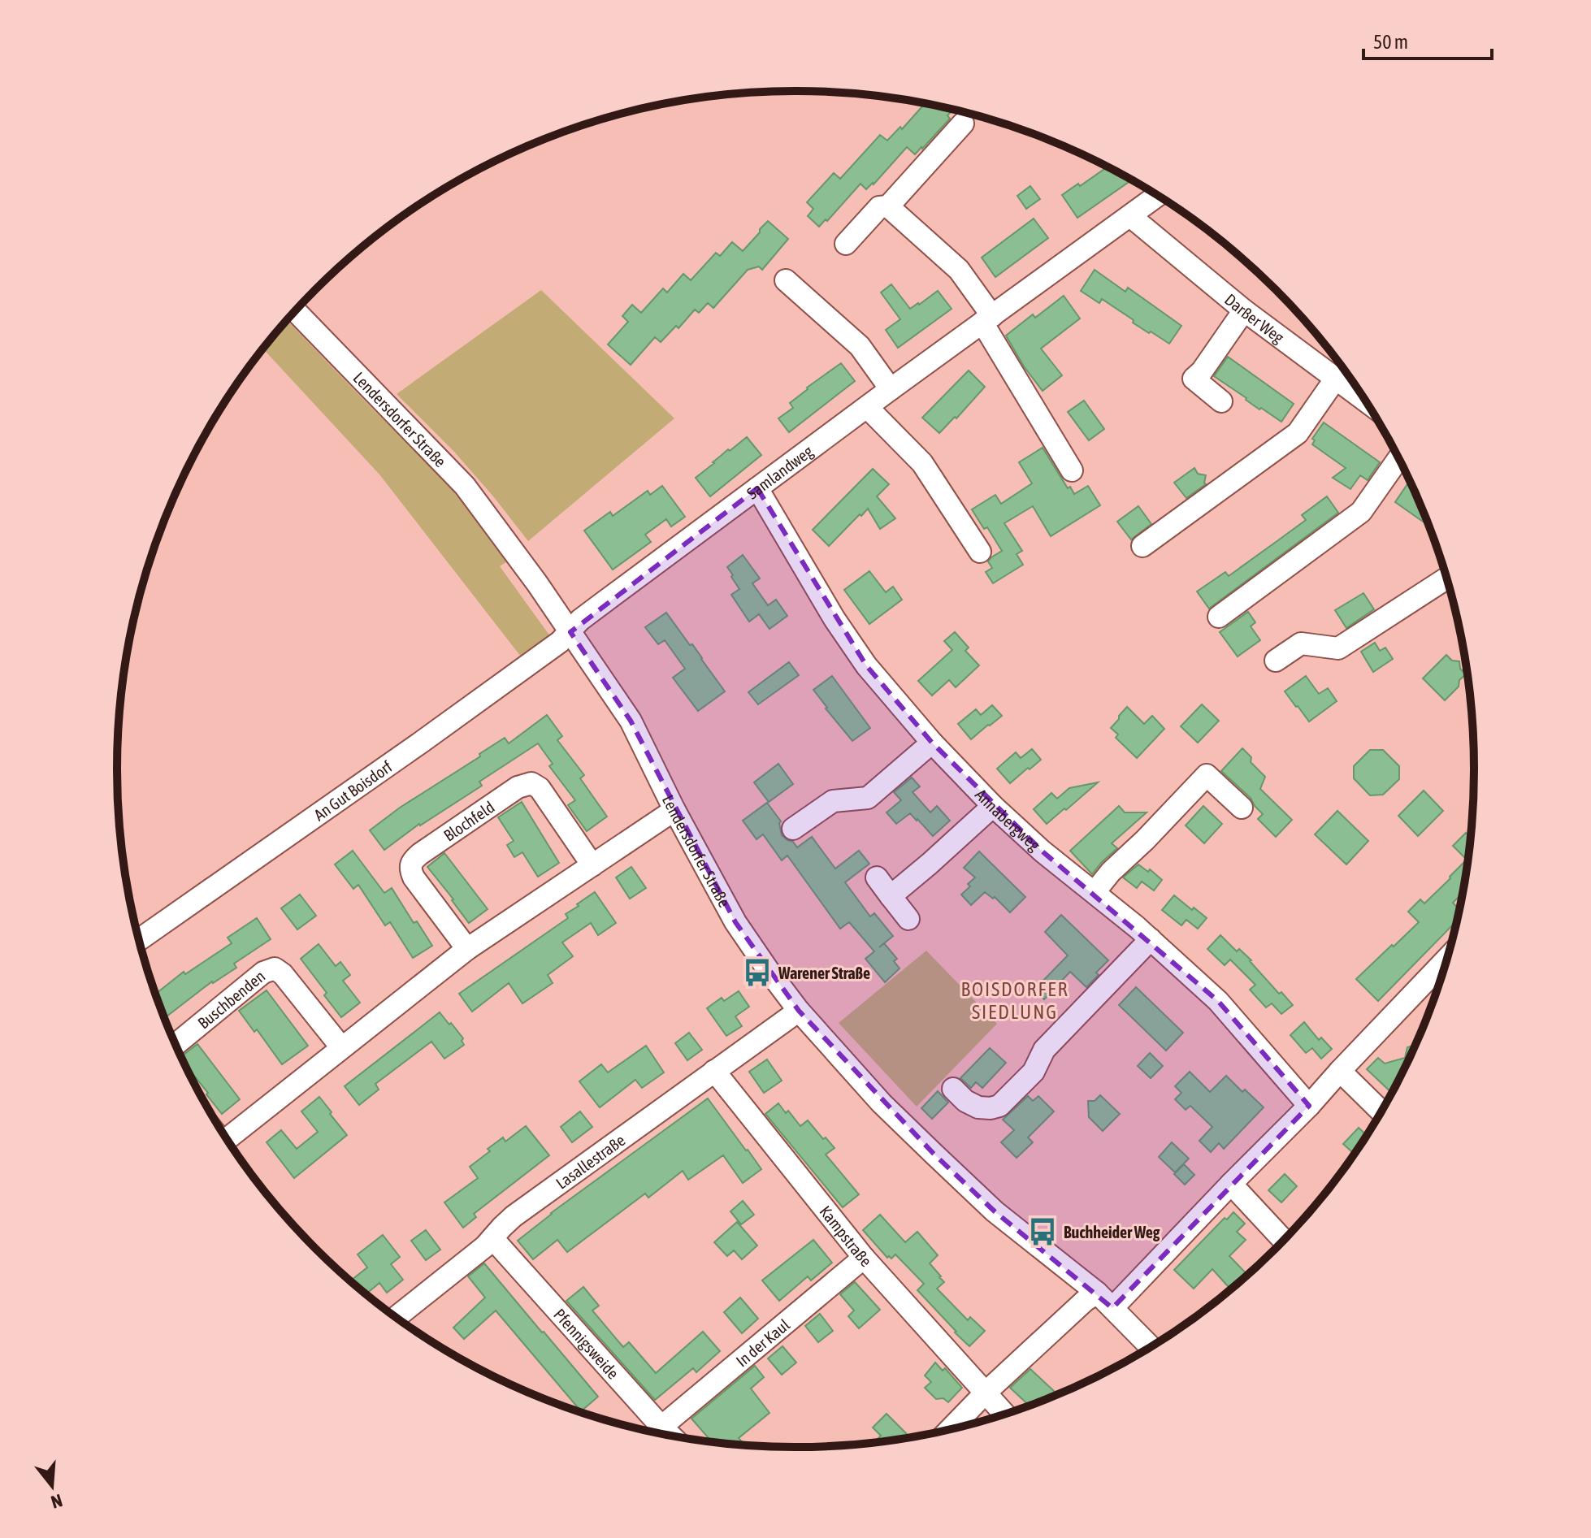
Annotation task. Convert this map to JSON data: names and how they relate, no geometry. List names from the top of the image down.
{
  "streets": {
    "street": [
      "Darßer Weg",
      "Lendersdorfer Straße",
      "Samlandweg",
      "An Gut Boisdorf",
      "Annabergweg",
      "Blochfeld",
      "Buschbenden",
      "Lasallestraße",
      "Kampstraße",
      "In der Kaul",
      "Pfennigsweide"
    ]
  },
  "crossings": [
    ["Darßer Weg", "Samlandweg"],
    ["Lendersdorfer Straße", "Samlandweg"],
    ["Lendersdorfer Straße", "An Gut Boisdorf"],
    ["Lendersdorfer Straße", "Lasallestraße"],
    ["Samlandweg", "An Gut Boisdorf"],
    ["Samlandweg", "Annabergweg"],
    ["Lasallestraße", "Kampstraße"],
    ["Lasallestraße", "Pfennigsweide"],
    ["Kampstraße", "In der Kaul"],
    ["In der Kaul", "Pfennigsweide"]
  ],
  "districts": ["BOISDORFER SIEDLUNG"],
  "places": {
    "bus stop": ["Warener Straße", "Buchheider Weg"]
  },
  "scale_bar": "50 m",
  "north": "bottom"
}
